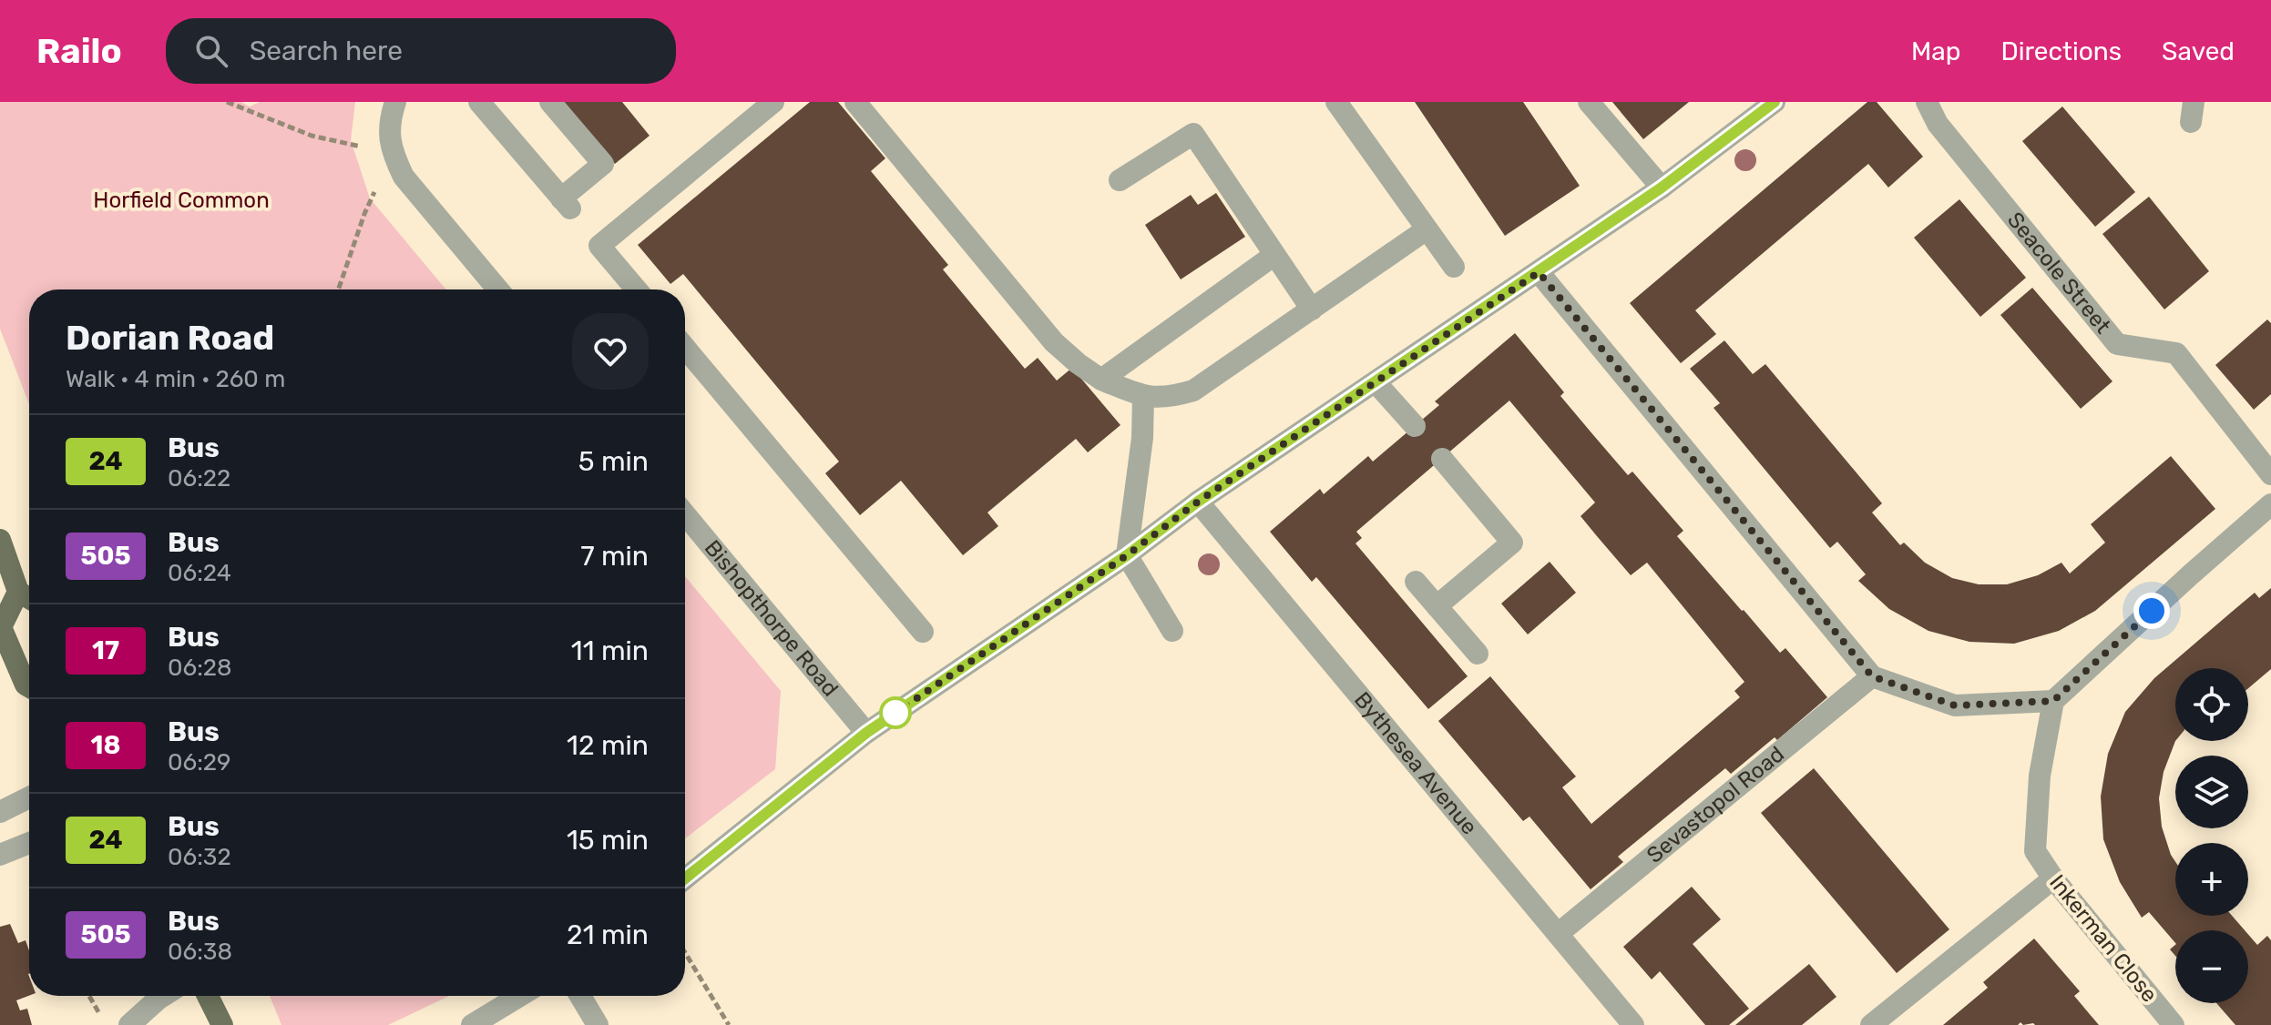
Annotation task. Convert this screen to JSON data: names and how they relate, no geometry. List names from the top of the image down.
{
  "streets": {
    "street": [
      "Seacole Street",
      "Bishopthorpe Road",
      "Bythesea Avenue",
      "Sevastopol Road",
      "Inkerman Close"
    ]
  },
  "crossings": [
    ["Bythesea Avenue", "Sevastopol Road"]
  ],
  "parks": ["Horfield Common"],
  "lines": ["bus line 24"],
  "page": {
    "header": "Railo",
    "search": "Search here",
    "nav": ["Map", "Directions", "Saved"],
    "heading": ["Dorian Road", "Walk · 4 min · 260 m"],
    "list": [
      {
        "mark": "24",
        "name": "Bus",
        "note": "06:22",
        "value": "5 min"
      },
      {
        "mark": "505",
        "name": "Bus",
        "note": "06:24",
        "value": "7 min"
      },
      {
        "mark": "17",
        "name": "Bus",
        "note": "06:28",
        "value": "11 min"
      },
      {
        "mark": "18",
        "name": "Bus",
        "note": "06:29",
        "value": "12 min"
      },
      {
        "mark": "24",
        "name": "Bus",
        "note": "06:32",
        "value": "15 min"
      },
      {
        "mark": "505",
        "name": "Bus",
        "note": "06:38",
        "value": "21 min"
      }
    ],
    "map_buttons": ["+", "−"]
  }
}
